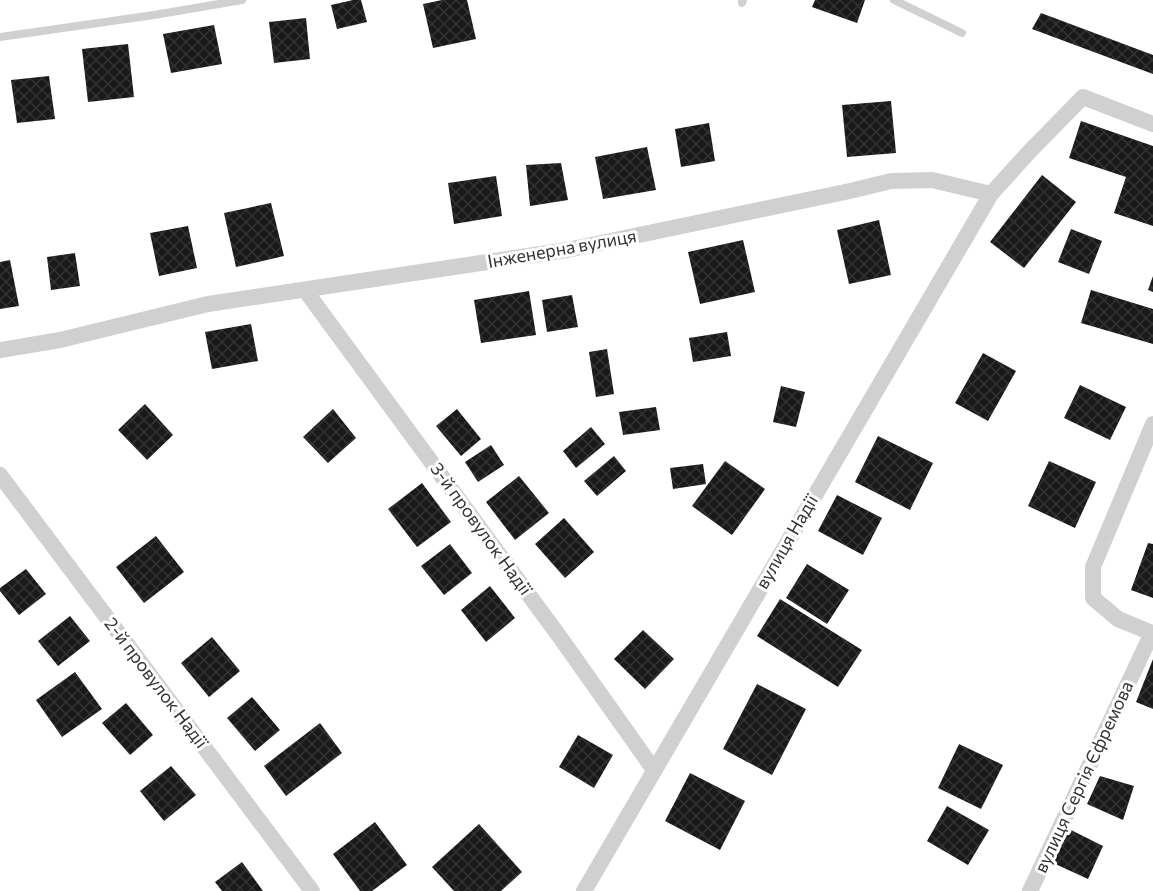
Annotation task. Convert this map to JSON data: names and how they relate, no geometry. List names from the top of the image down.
{
  "streets": {
    "street": [
      "Інженерна вулиця",
      "3-й провулок Надії",
      "вулиця Надії",
      "2-й провулок Надії",
      "вулиця Сергія Єфремова"
    ]
  },
  "crossings": [
    ["Інженерна вулиця", "3-й провулок Надії"],
    ["Інженерна вулиця", "вулиця Надії"],
    ["3-й провулок Надії", "вулиця Надії"]
  ]
}
